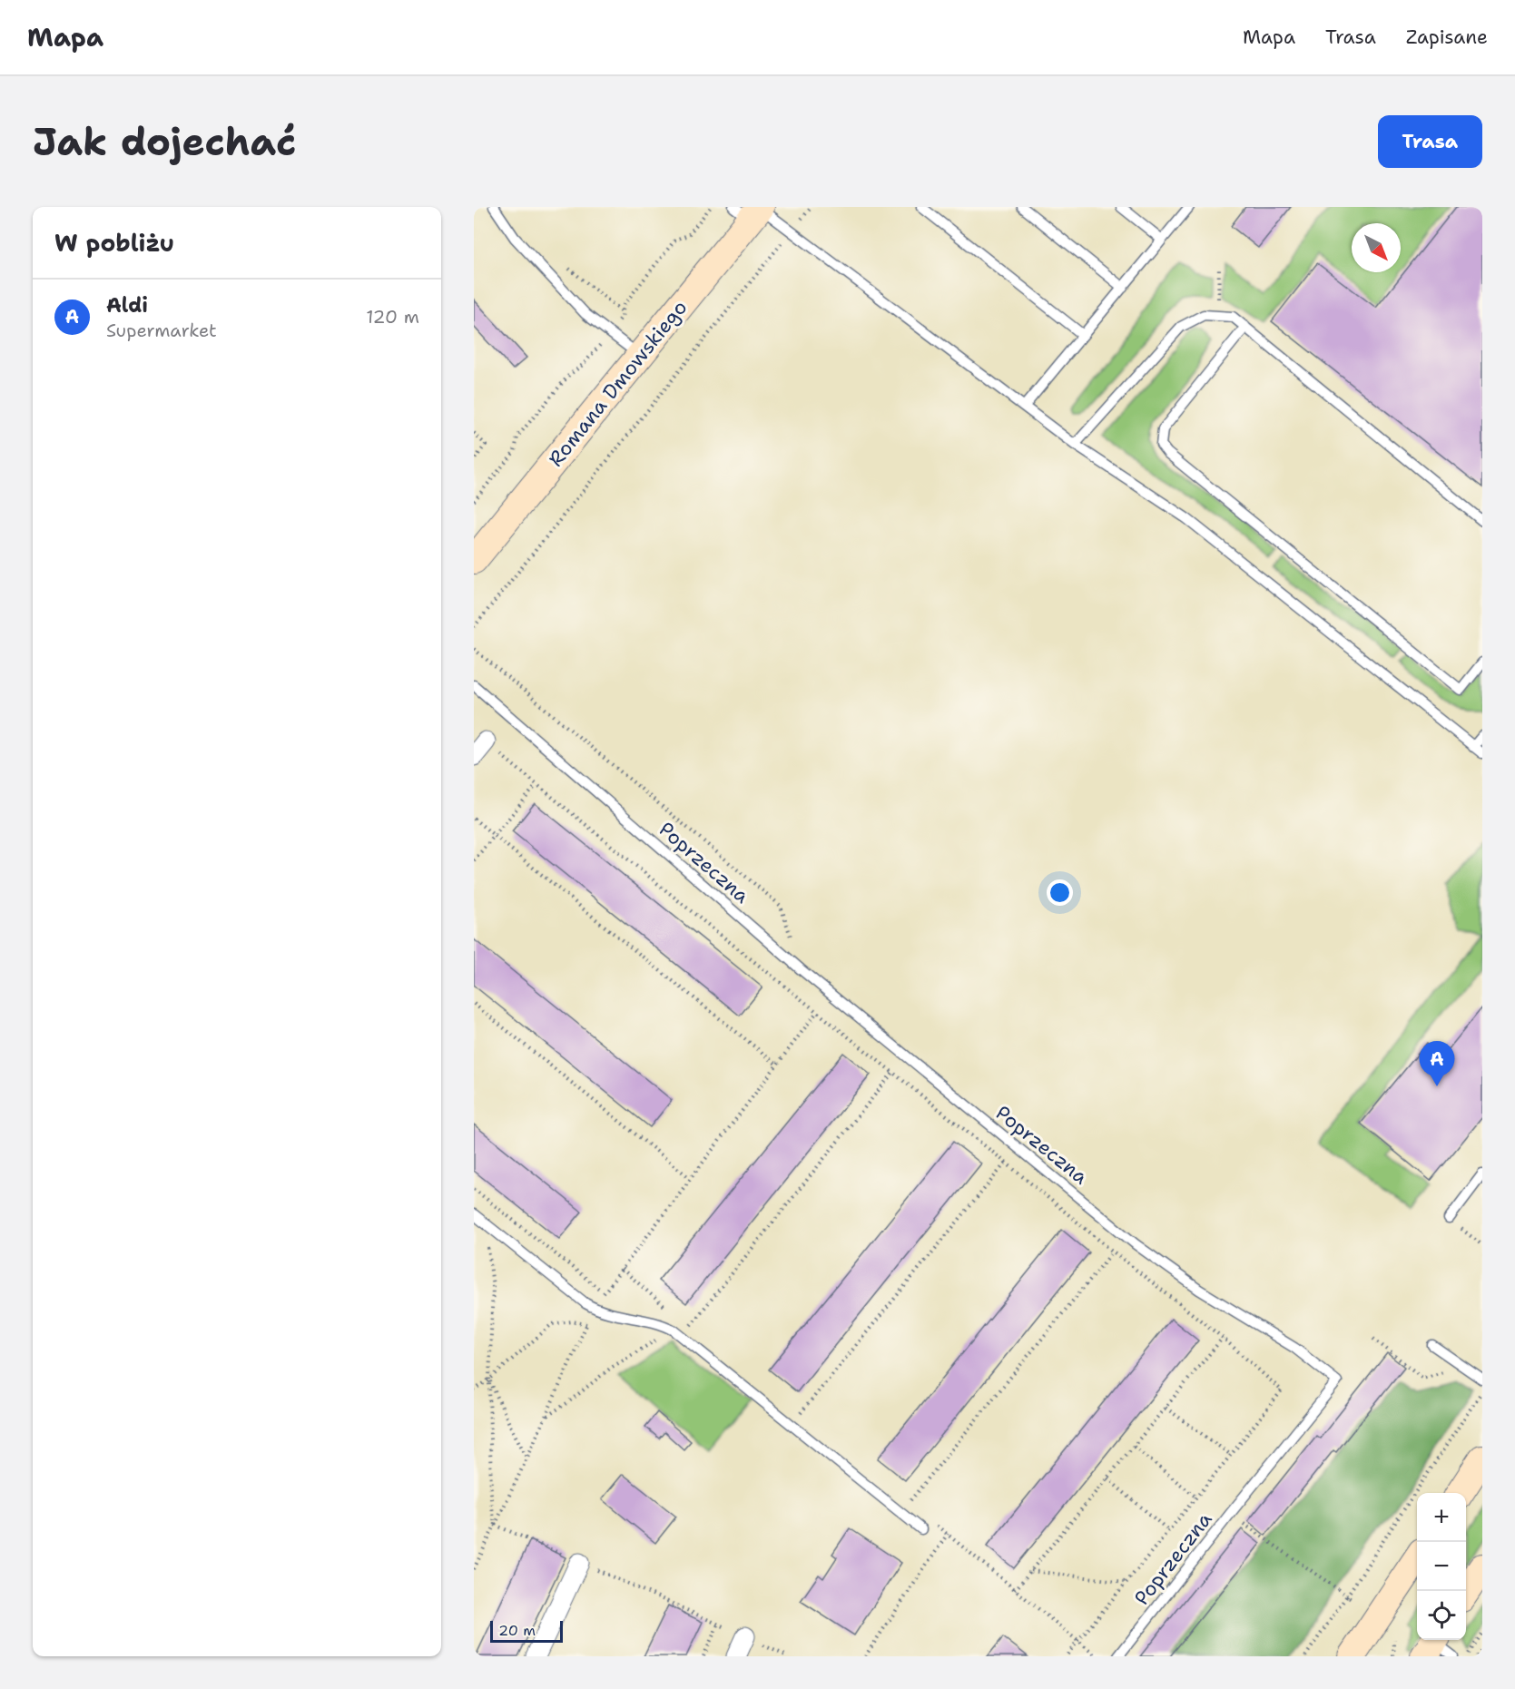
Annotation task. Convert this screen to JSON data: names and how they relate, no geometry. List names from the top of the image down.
{
  "streets": {
    "street": ["Romana Dmowskiego"],
    "lane": ["Poprzeczna"]
  },
  "scale_bar": "20 m",
  "north": "bottom right",
  "page": {
    "header": "Mapa",
    "nav": ["Mapa", "Trasa", "Zapisane"],
    "buttons": "Trasa",
    "title": "Jak dojechać",
    "heading": "W pobliżu",
    "list": [
      {
        "mark": "A",
        "name": "Aldi",
        "note": "Supermarket",
        "value": "120 m"
      }
    ],
    "pins": "A",
    "map_buttons": ["+", "−"],
    "scale": "20 m"
  }
}
